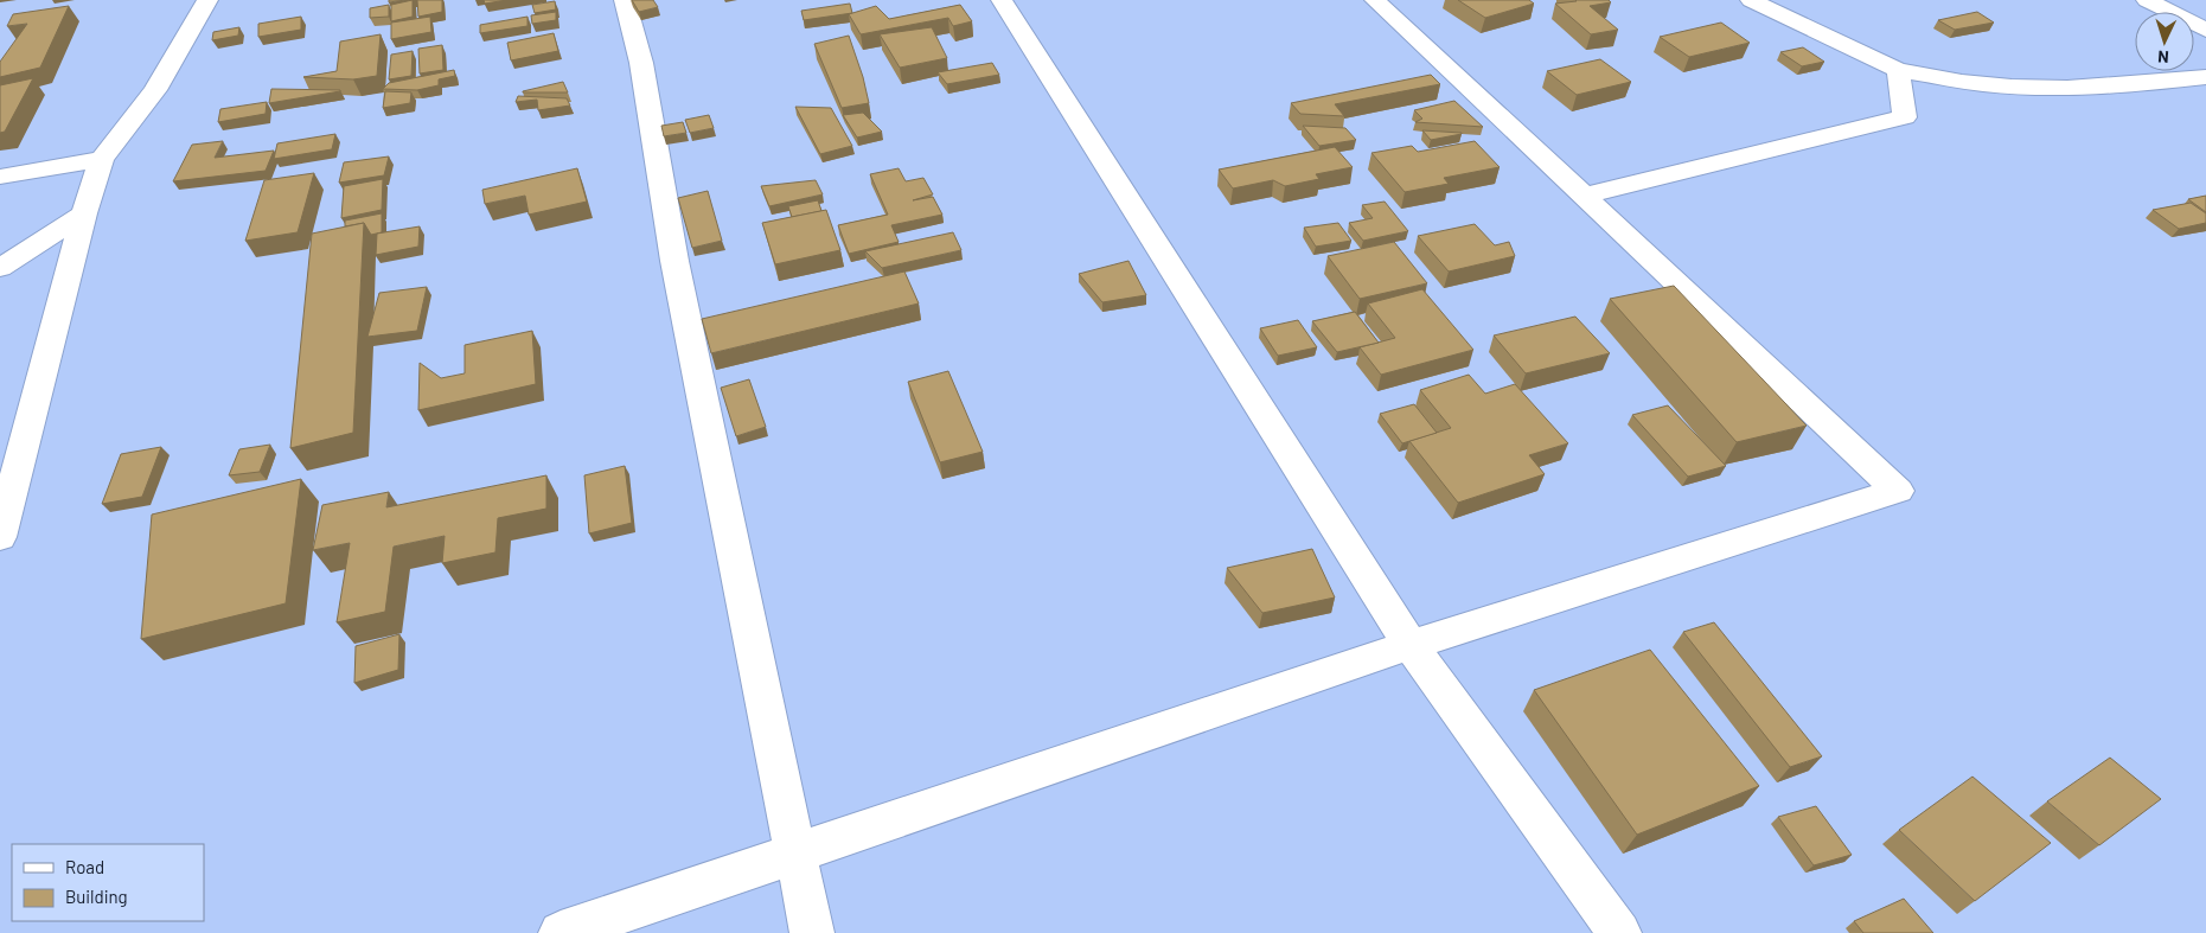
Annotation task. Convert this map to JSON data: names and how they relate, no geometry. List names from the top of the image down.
{
  "legend": ["Road", "Building"],
  "north": "bottom"
}
